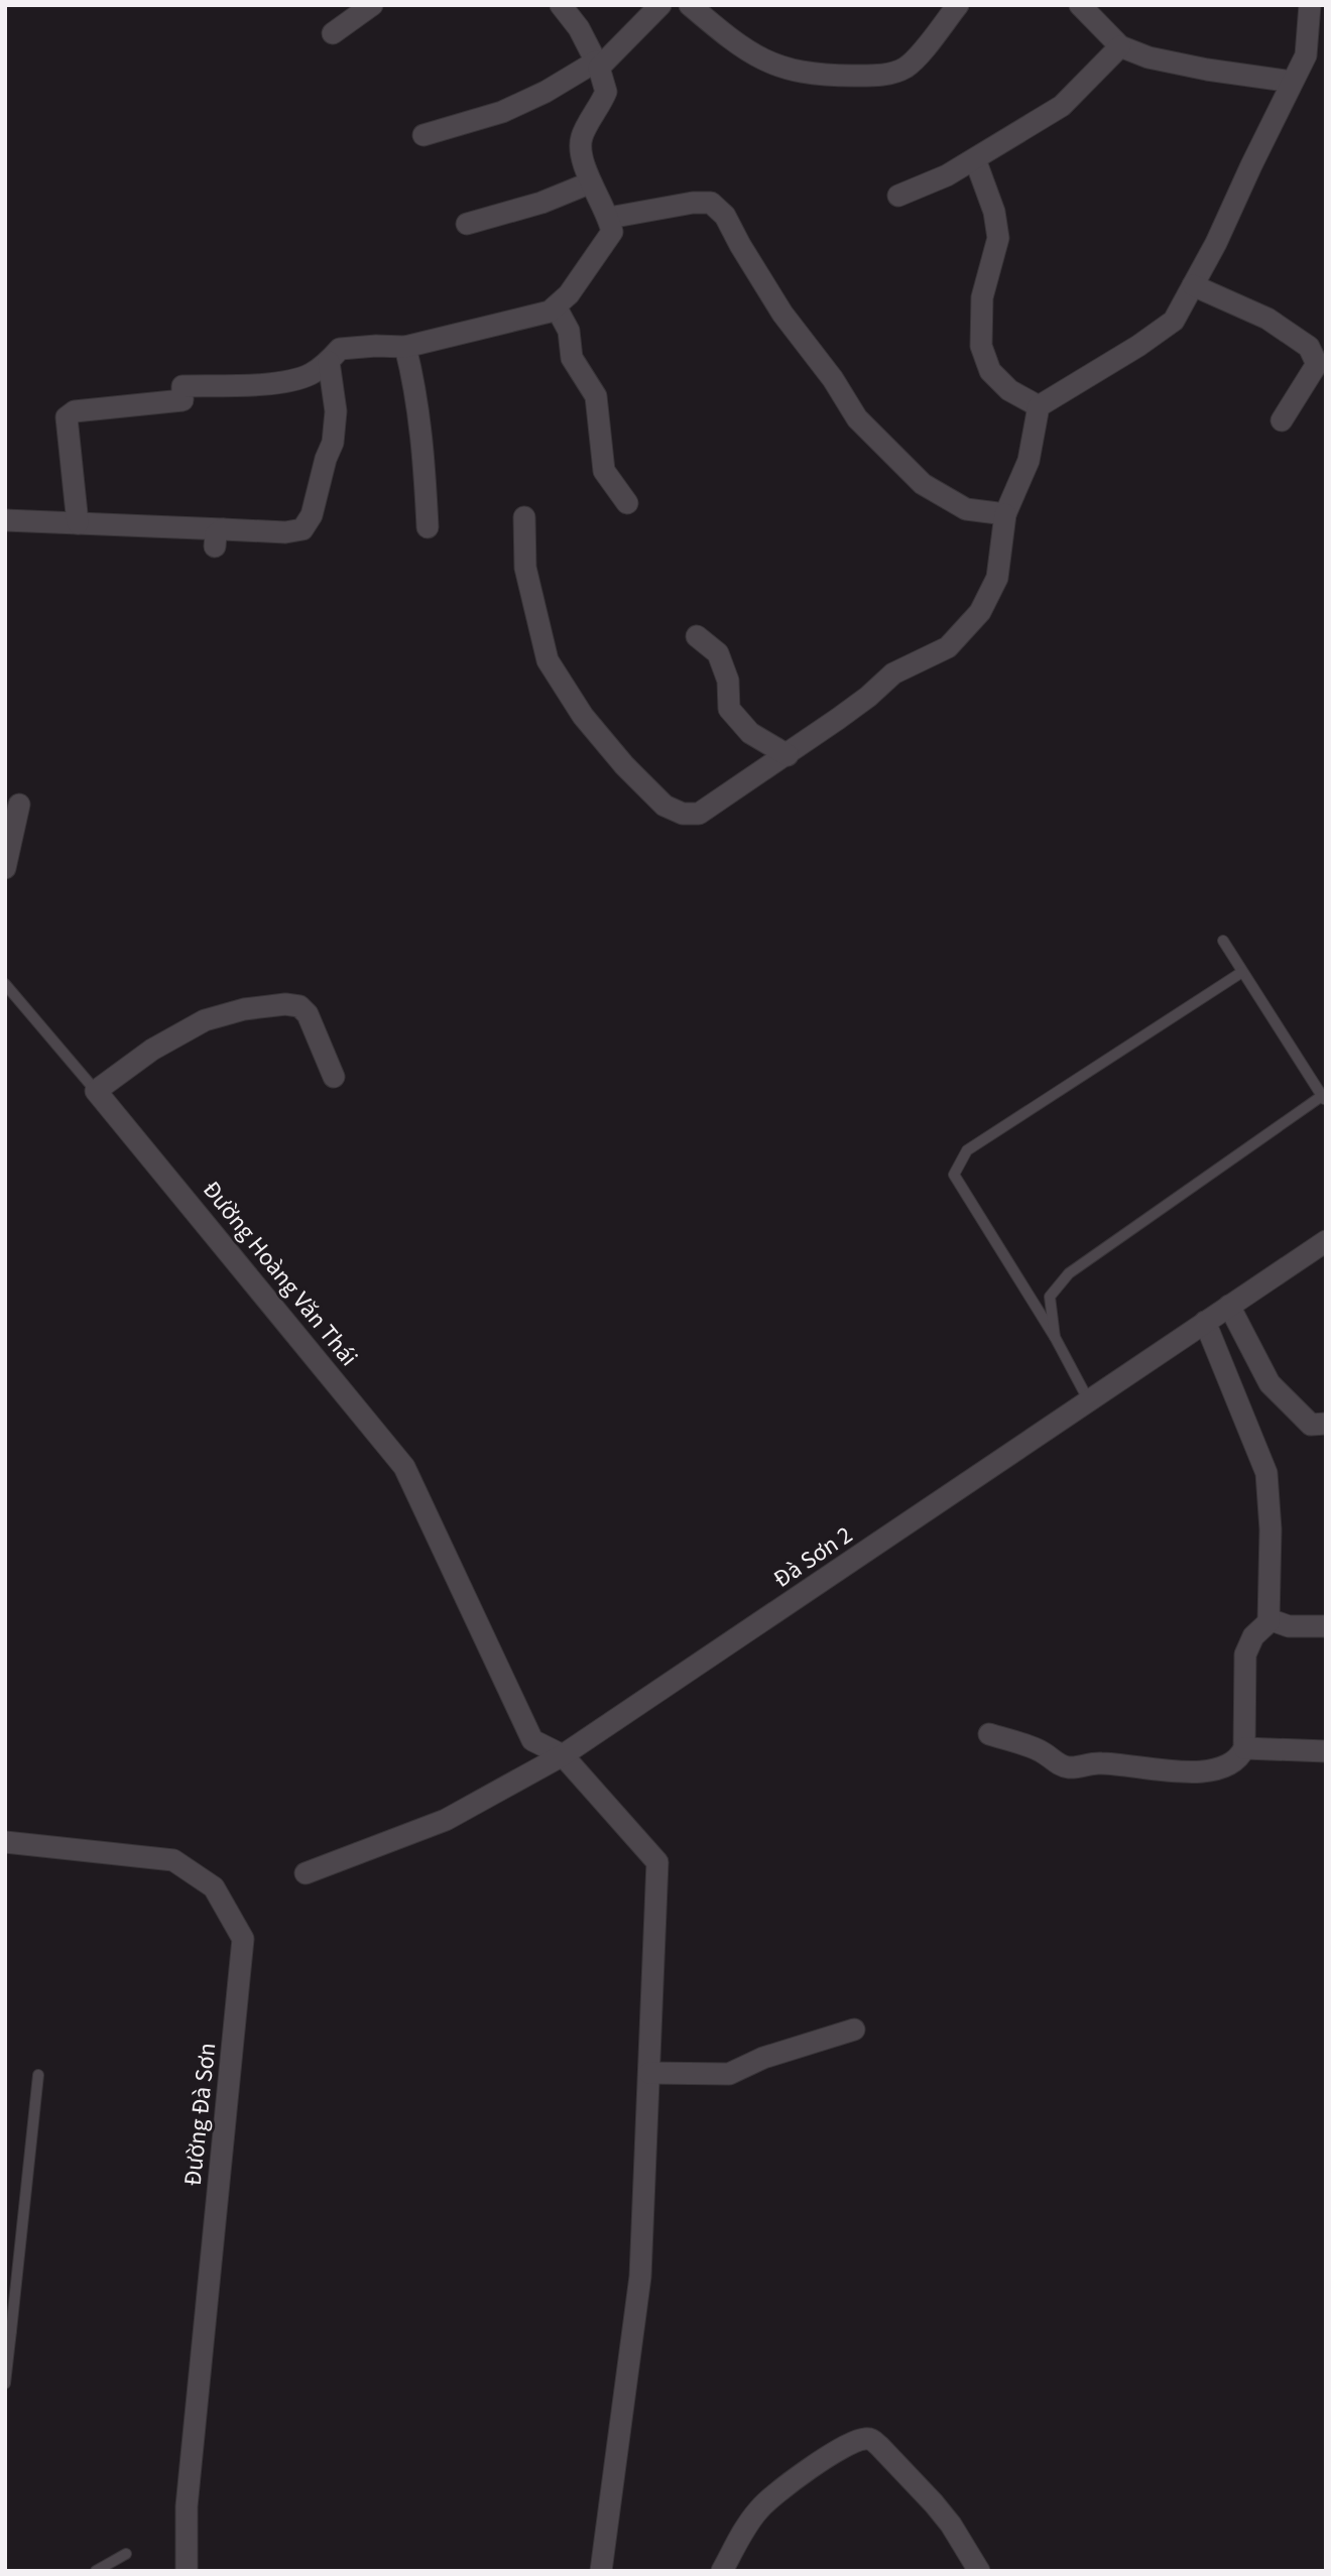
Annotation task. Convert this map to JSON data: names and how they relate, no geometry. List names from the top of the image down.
{
  "streets": {
    "street": ["Đường Hoàng Văn Thái", "Đà Sơn 2", "Đường Đà Sơn"]
  },
  "crossings": [
    ["Đường Hoàng Văn Thái", "Đà Sơn 2"]
  ]
}
